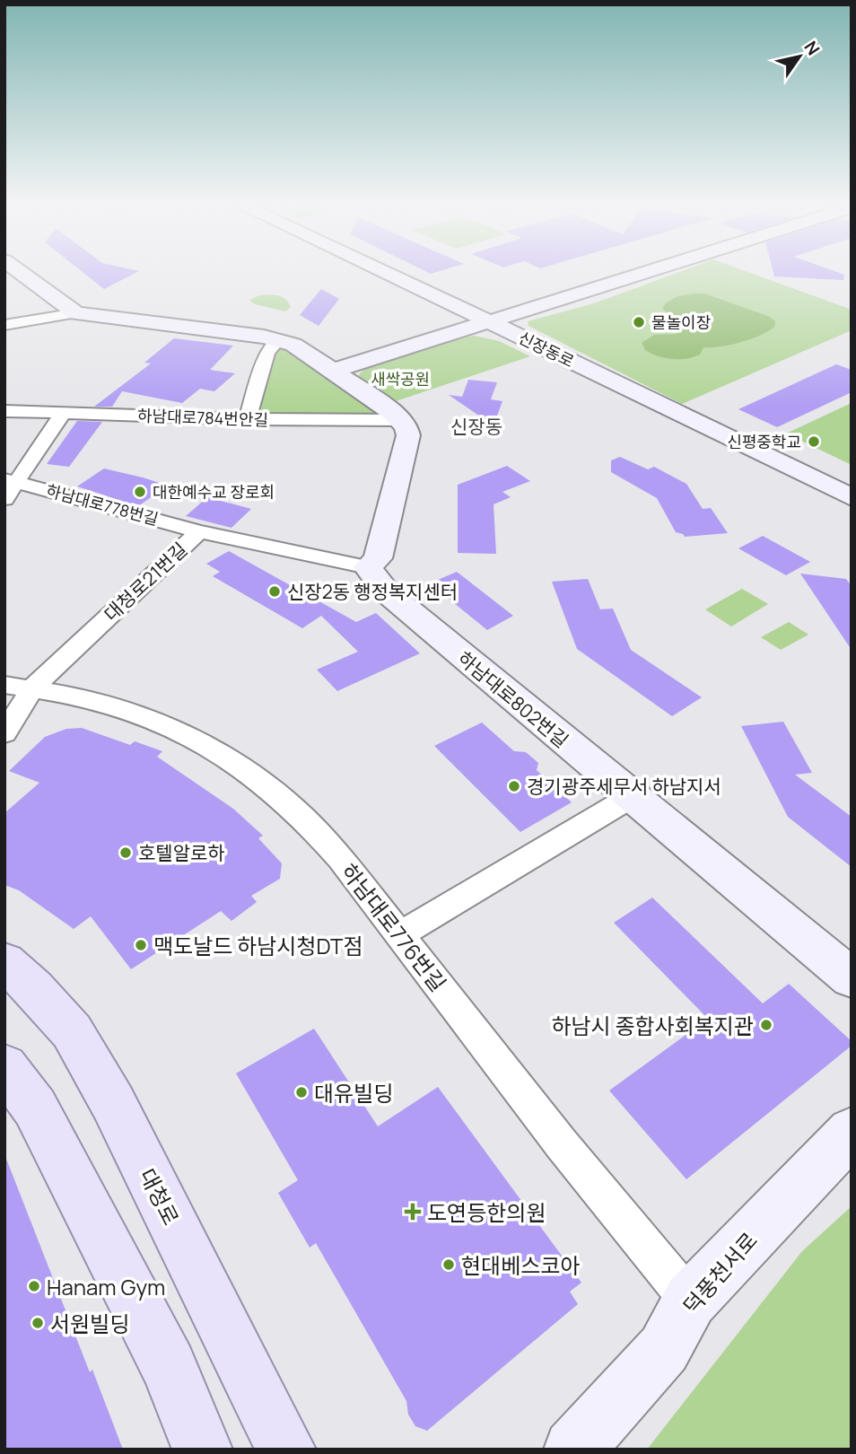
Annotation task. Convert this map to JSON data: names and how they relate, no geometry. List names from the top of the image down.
{
  "streets": {
    "main road": ["대청로"],
    "street": [
      "신장동로",
      "하남대로784번안길",
      "하남대로778번길",
      "대청로21번길",
      "하남대로802번길",
      "하남대로776번길",
      "덕풍천서로"
    ]
  },
  "crossings": [
    ["하남대로778번길", "대청로21번길"],
    ["대청로21번길", "하남대로802번길"],
    ["대청로21번길", "하남대로776번길"],
    ["하남대로776번길", "덕풍천서로"]
  ],
  "districts": ["신장동"],
  "parks": ["새싹공원"],
  "places": {
    "other": [
      "물놀이장",
      "신평중학교",
      "대한예수교 장로회",
      "신장2동 행정복지센터",
      "경기광주세무서 하남지서",
      "호텔알로하",
      "맥도날드 하남시청DT점",
      "하남시 종합사회복지관",
      "대유빌딩",
      "현대베스코아",
      "Hanam Gym",
      "서원빌딩"
    ],
    "health": ["도연등한의원"]
  },
  "north": "top right"
}
